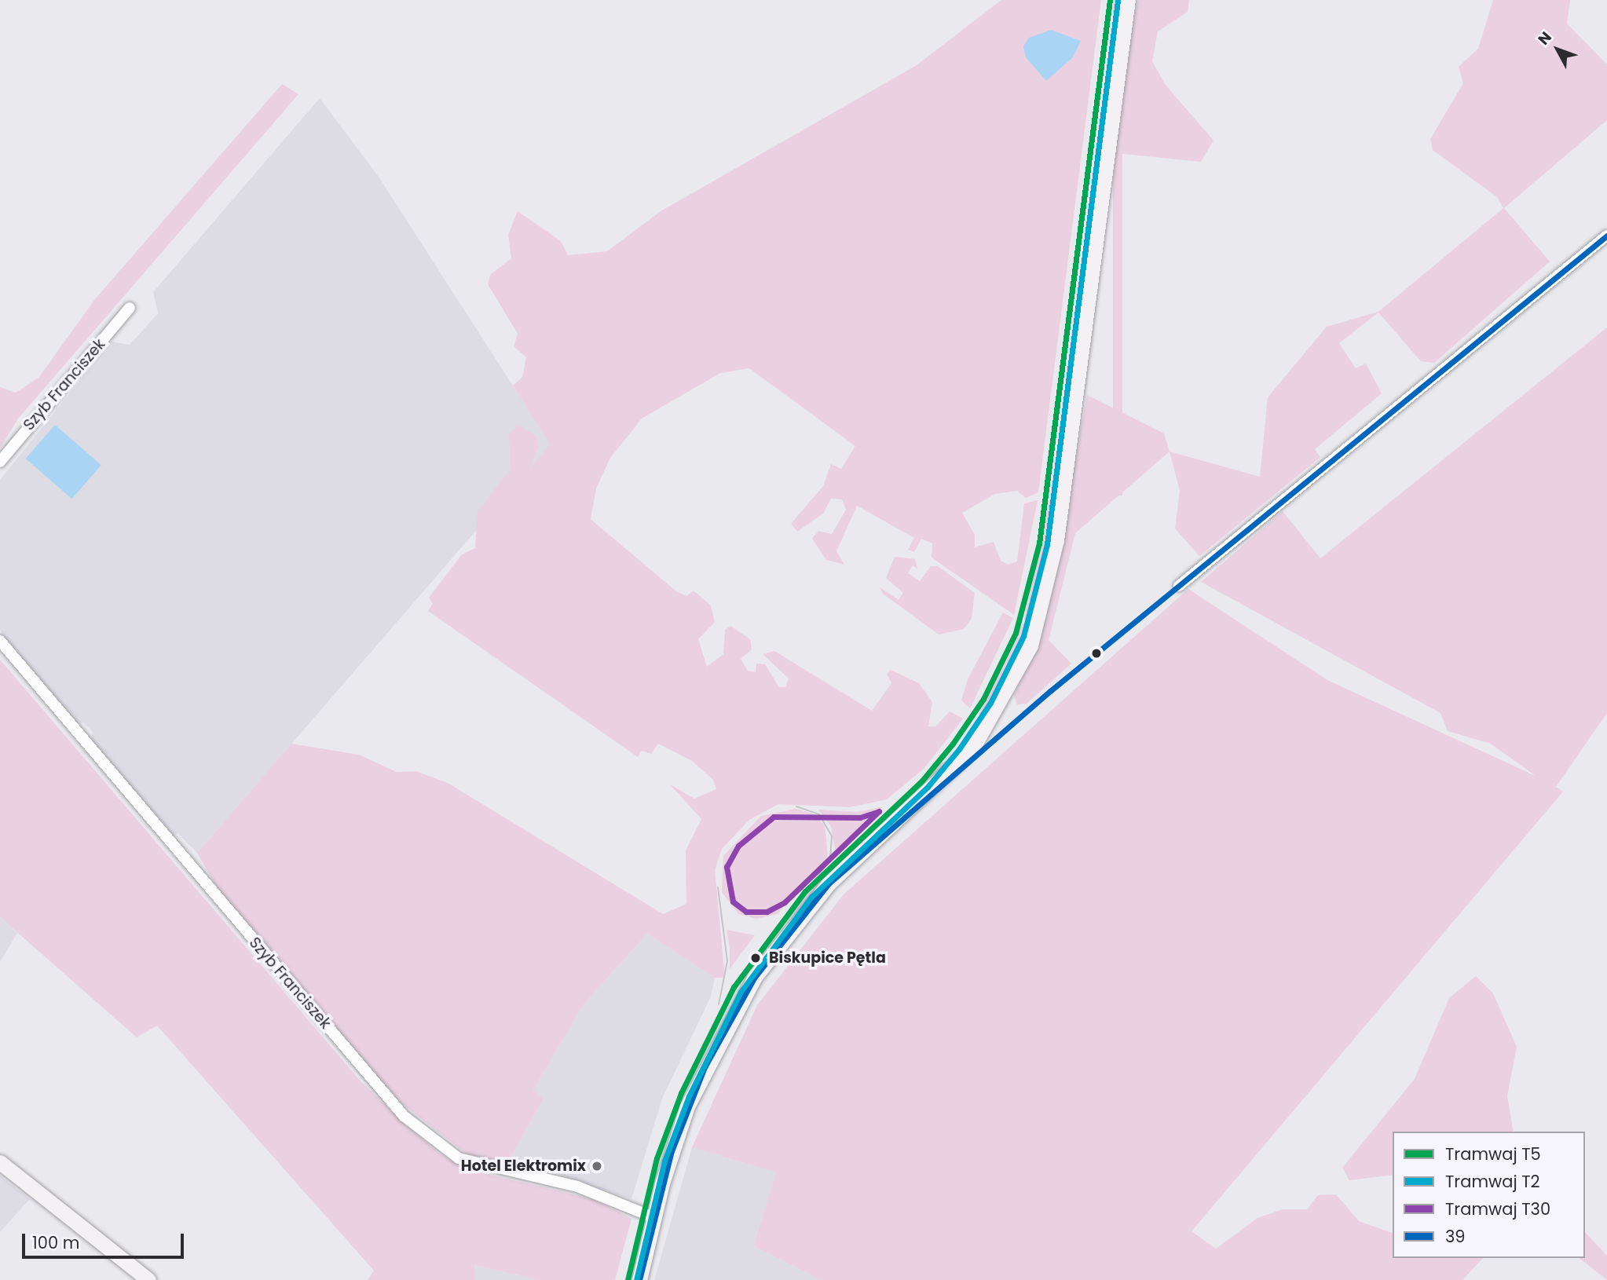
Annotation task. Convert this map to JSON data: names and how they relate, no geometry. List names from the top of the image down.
{
  "streets": {
    "street": ["Szyb Franciszek"]
  },
  "places": ["Biskupice Pętla", "Hotel Elektromix"],
  "lines": [
    "tram line T5",
    "tram line T2",
    "transit line 39",
    "tram line T30"
  ],
  "legend": [
    "Tramwaj T5",
    "Tramwaj T2",
    "Tramwaj T30",
    "39"
  ],
  "scale_bar": "100 m",
  "north": "top left"
}
